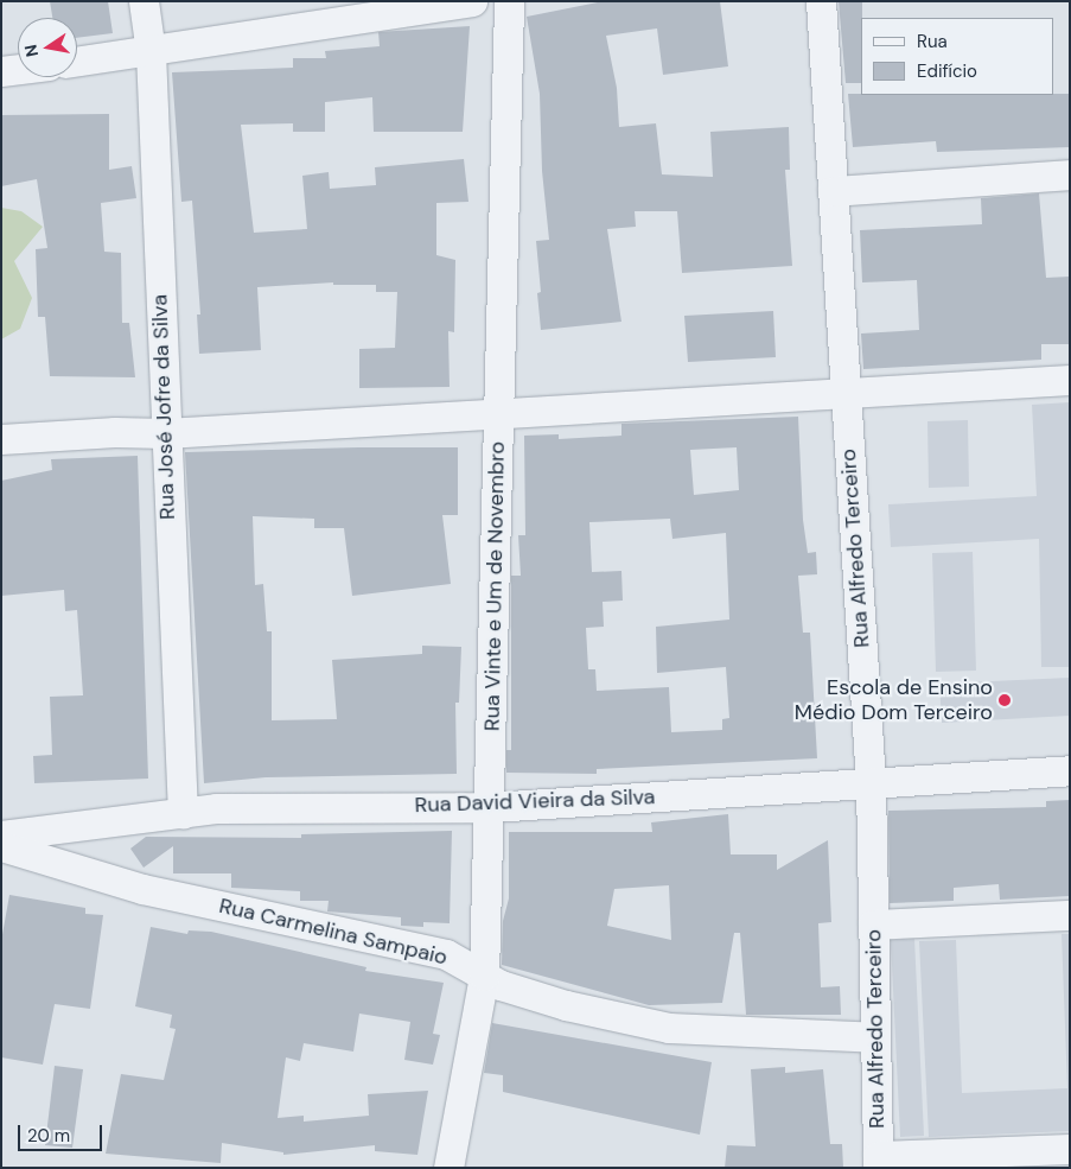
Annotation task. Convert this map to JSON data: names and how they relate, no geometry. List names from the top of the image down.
{
  "streets": {
    "street": [
      "Rua José Jofre da Silva",
      "Rua Alfredo Terceiro",
      "Rua Vinte e Um de Novembro",
      "Rua David Vieira da Silva",
      "Rua Carmelina Sampaio"
    ]
  },
  "crossings": [
    ["Rua José Jofre da Silva", "Rua David Vieira da Silva"],
    ["Rua Alfredo Terceiro", "Rua David Vieira da Silva"],
    ["Rua Alfredo Terceiro", "Rua Carmelina Sampaio"],
    ["Rua Vinte e Um de Novembro", "Rua David Vieira da Silva"],
    ["Rua Vinte e Um de Novembro", "Rua Carmelina Sampaio"]
  ],
  "places": ["Escola de Ensino Médio Dom Terceiro"],
  "legend": ["Rua", "Edifício"],
  "scale_bar": "20 m",
  "north": "left"
}
